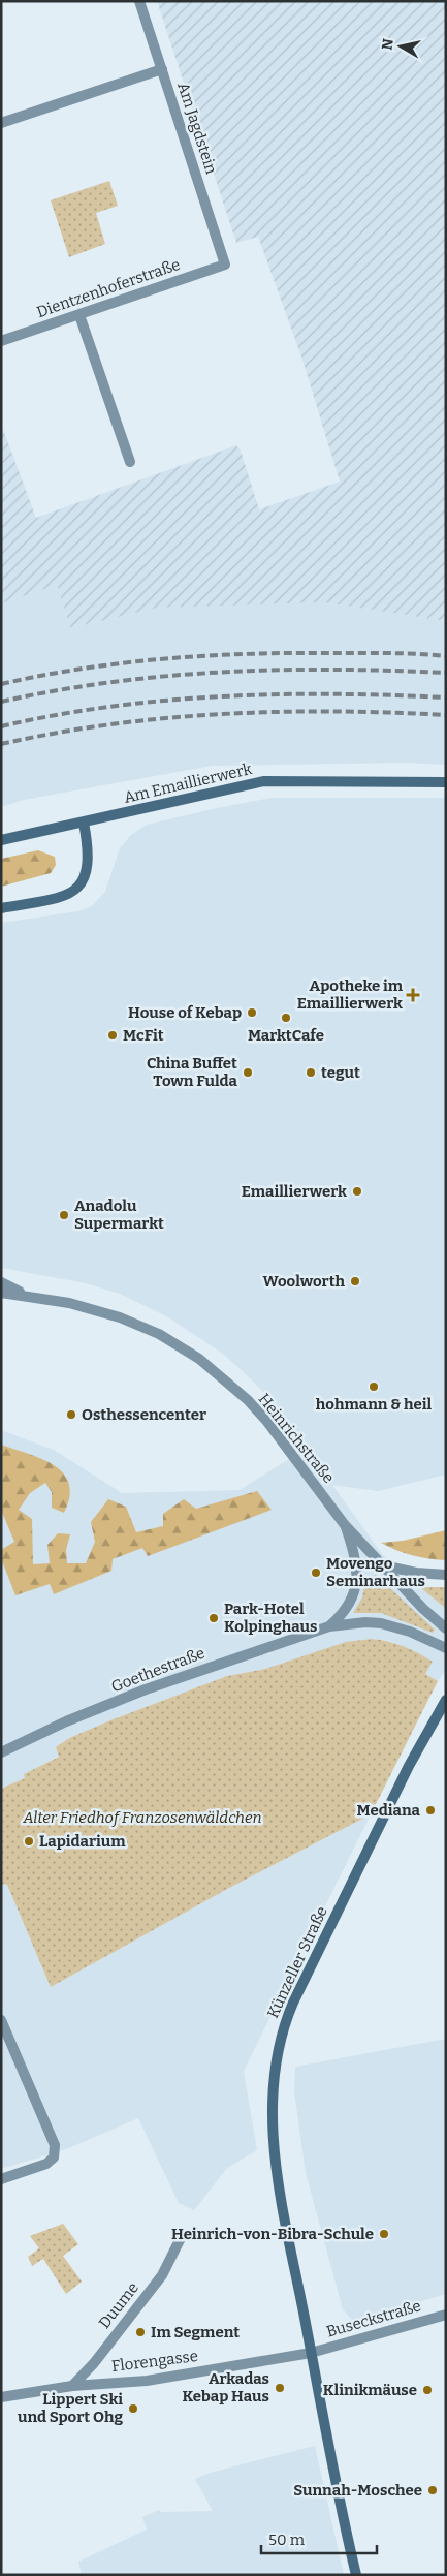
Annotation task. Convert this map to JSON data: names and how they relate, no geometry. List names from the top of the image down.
{
  "streets": {
    "main road": ["Am Emaillierwerk", "Künzeller Straße"],
    "street": [
      "Am Jagdstein",
      "Dientzenhoferstraße",
      "Heinrichstraße",
      "Goethestraße",
      "Duume",
      "Buseckstraße",
      "Florengasse"
    ]
  },
  "crossings": [
    ["Am Jagdstein", "Dientzenhoferstraße"],
    ["Heinrichstraße", "Goethestraße"],
    ["Künzeller Straße", "Buseckstraße"],
    ["Künzeller Straße", "Florengasse"],
    ["Duume", "Florengasse"],
    ["Buseckstraße", "Florengasse"]
  ],
  "parks": ["Alter Friedhof Franzosenwäldchen"],
  "places": {
    "health": ["Apotheke im Emaillierwerk"],
    "other": [
      "House of Kebap",
      "MarktCafe",
      "McFit",
      "China Buffet Town Fulda",
      "tegut",
      "Emaillierwerk",
      "Anadolu Supermarkt",
      "Woolworth",
      "hohmann & heil",
      "Osthessencenter",
      "Movengo Seminarhaus",
      "Park-Hotel Kolpinghaus",
      "Mediana",
      "Lapidarium",
      "Heinrich-von-Bibra-Schule",
      "Im Segment",
      "Arkadas Kebap Haus",
      "Klinikmäuse",
      "Lippert Ski und Sport Ohg",
      "Sunnah-Moschee"
    ]
  },
  "scale_bar": "50 m",
  "north": "left"
}
